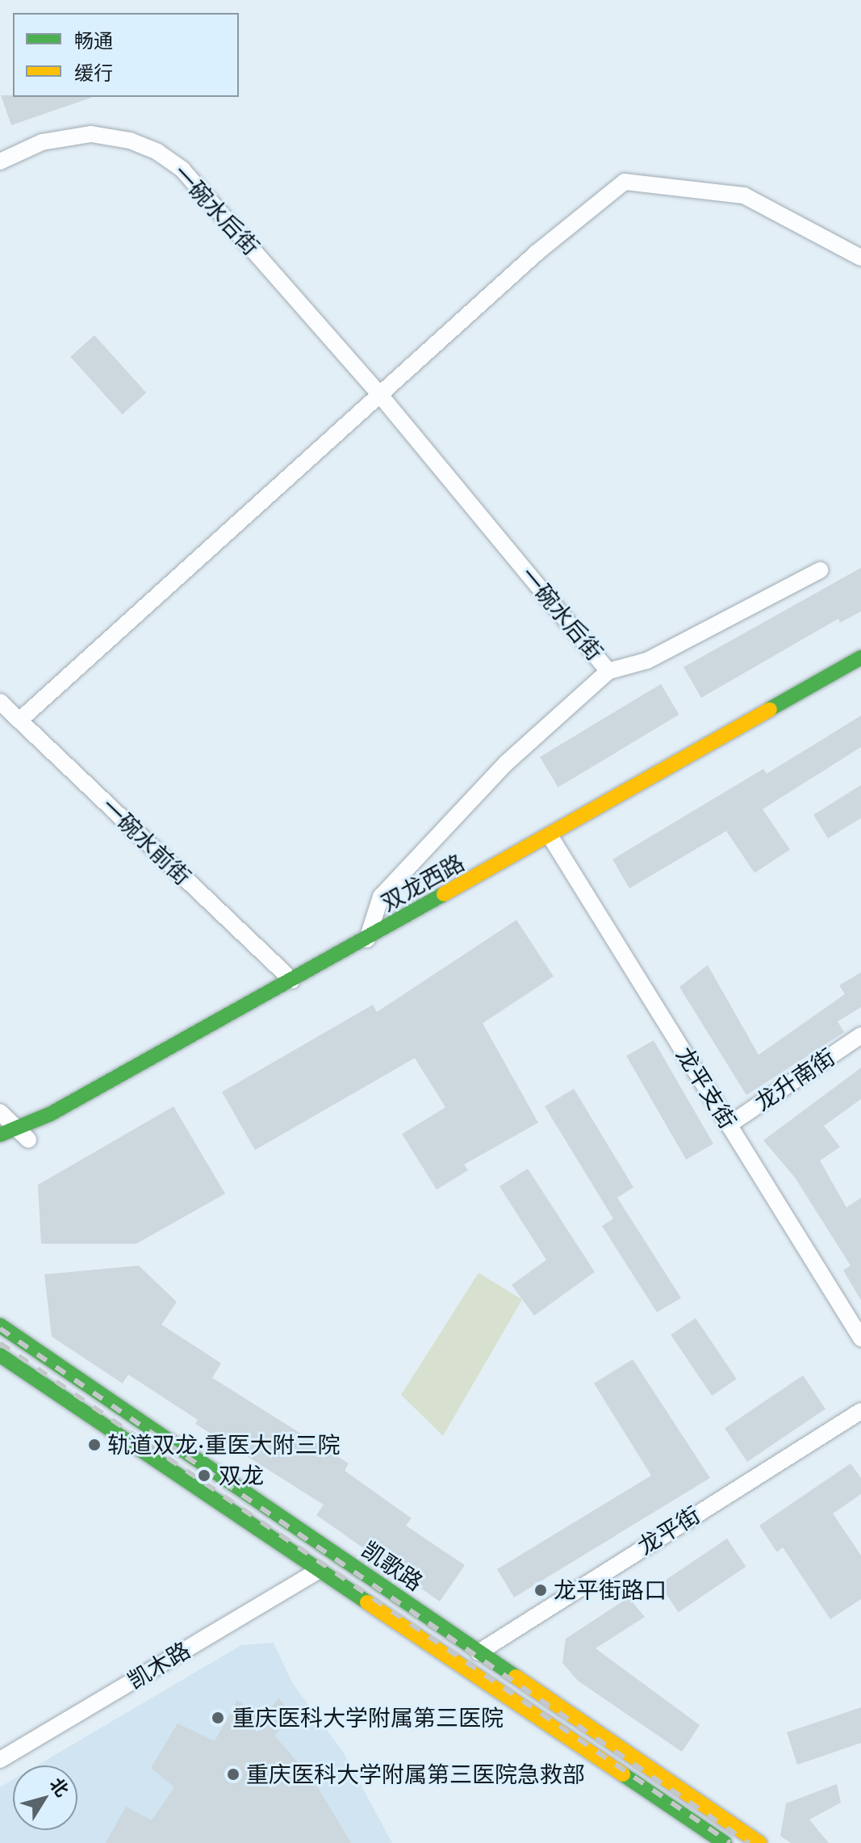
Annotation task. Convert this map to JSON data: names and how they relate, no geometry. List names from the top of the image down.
{
  "streets": {
    "main road": ["双龙西路", "凯歌路"],
    "street": [
      "一碗水后街",
      "一碗水前街",
      "龙升南街",
      "龙平支街",
      "龙平街",
      "凯木路"
    ]
  },
  "crossings": [
    ["一碗水后街", "双龙西路"],
    ["一碗水前街", "双龙西路"],
    ["双龙西路", "龙平支街"],
    ["龙升南街", "龙平支街"],
    ["龙平街", "凯歌路"],
    ["凯歌路", "凯木路"]
  ],
  "places": [
    "轨道双龙·重医大附三院",
    "双龙",
    "龙平街路口",
    "重庆医科大学附属第三医院",
    "重庆医科大学附属第三医院急救部"
  ],
  "legend": ["畅通", "缓行"],
  "north": "top right"
}
